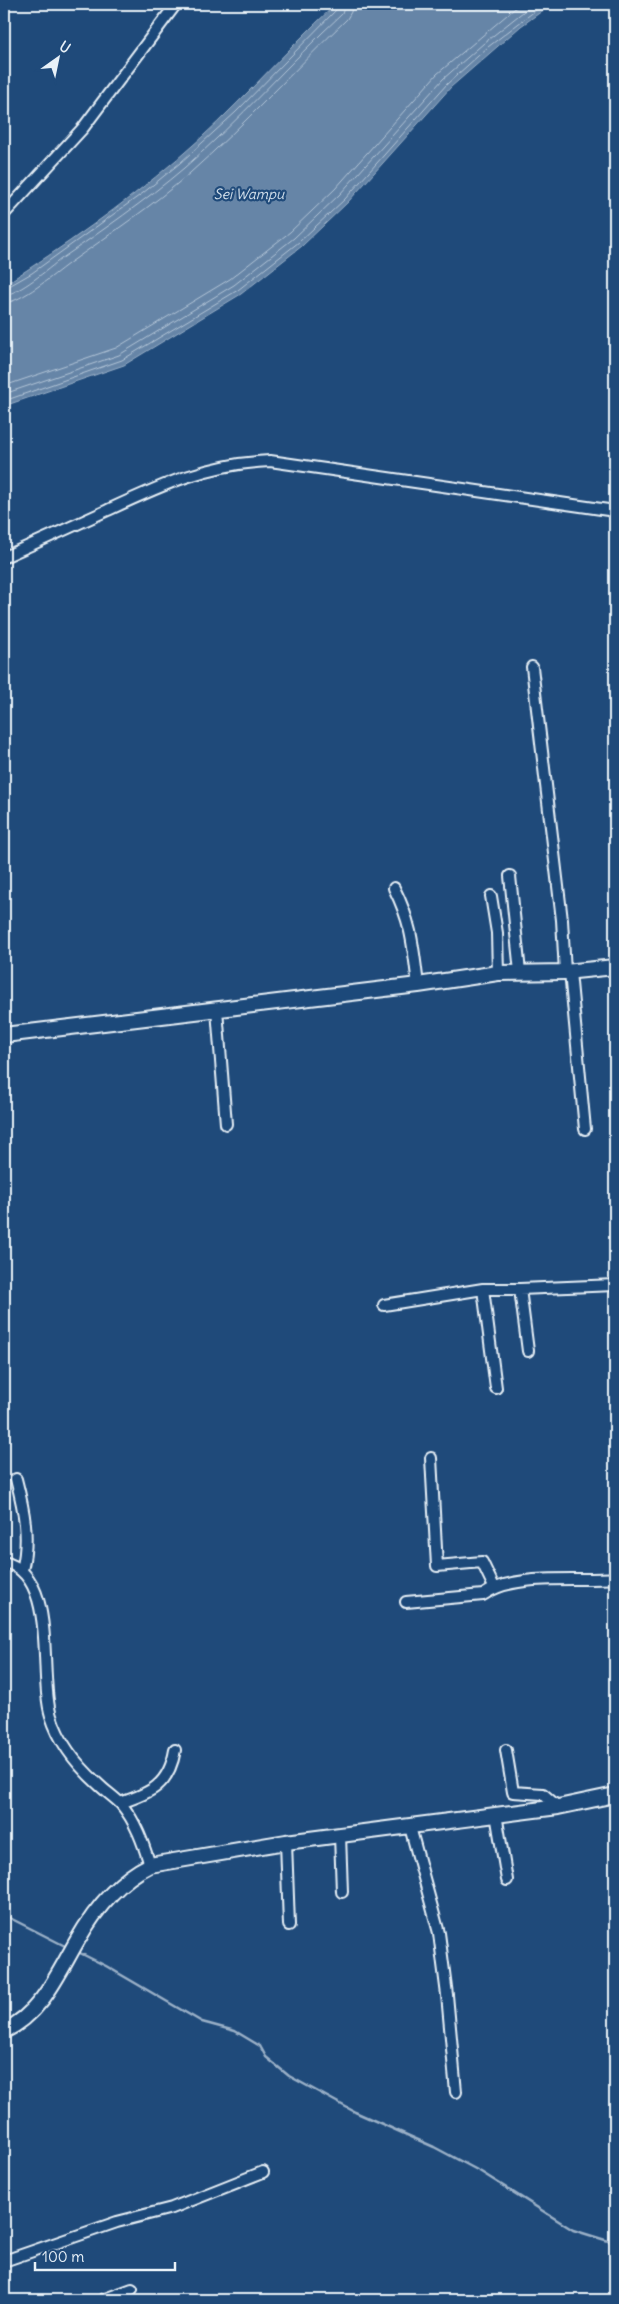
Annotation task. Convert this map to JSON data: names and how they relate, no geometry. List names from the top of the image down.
{
  "water": ["Sei Wampu"],
  "scale_bar": "100 m",
  "north": "top right"
}
